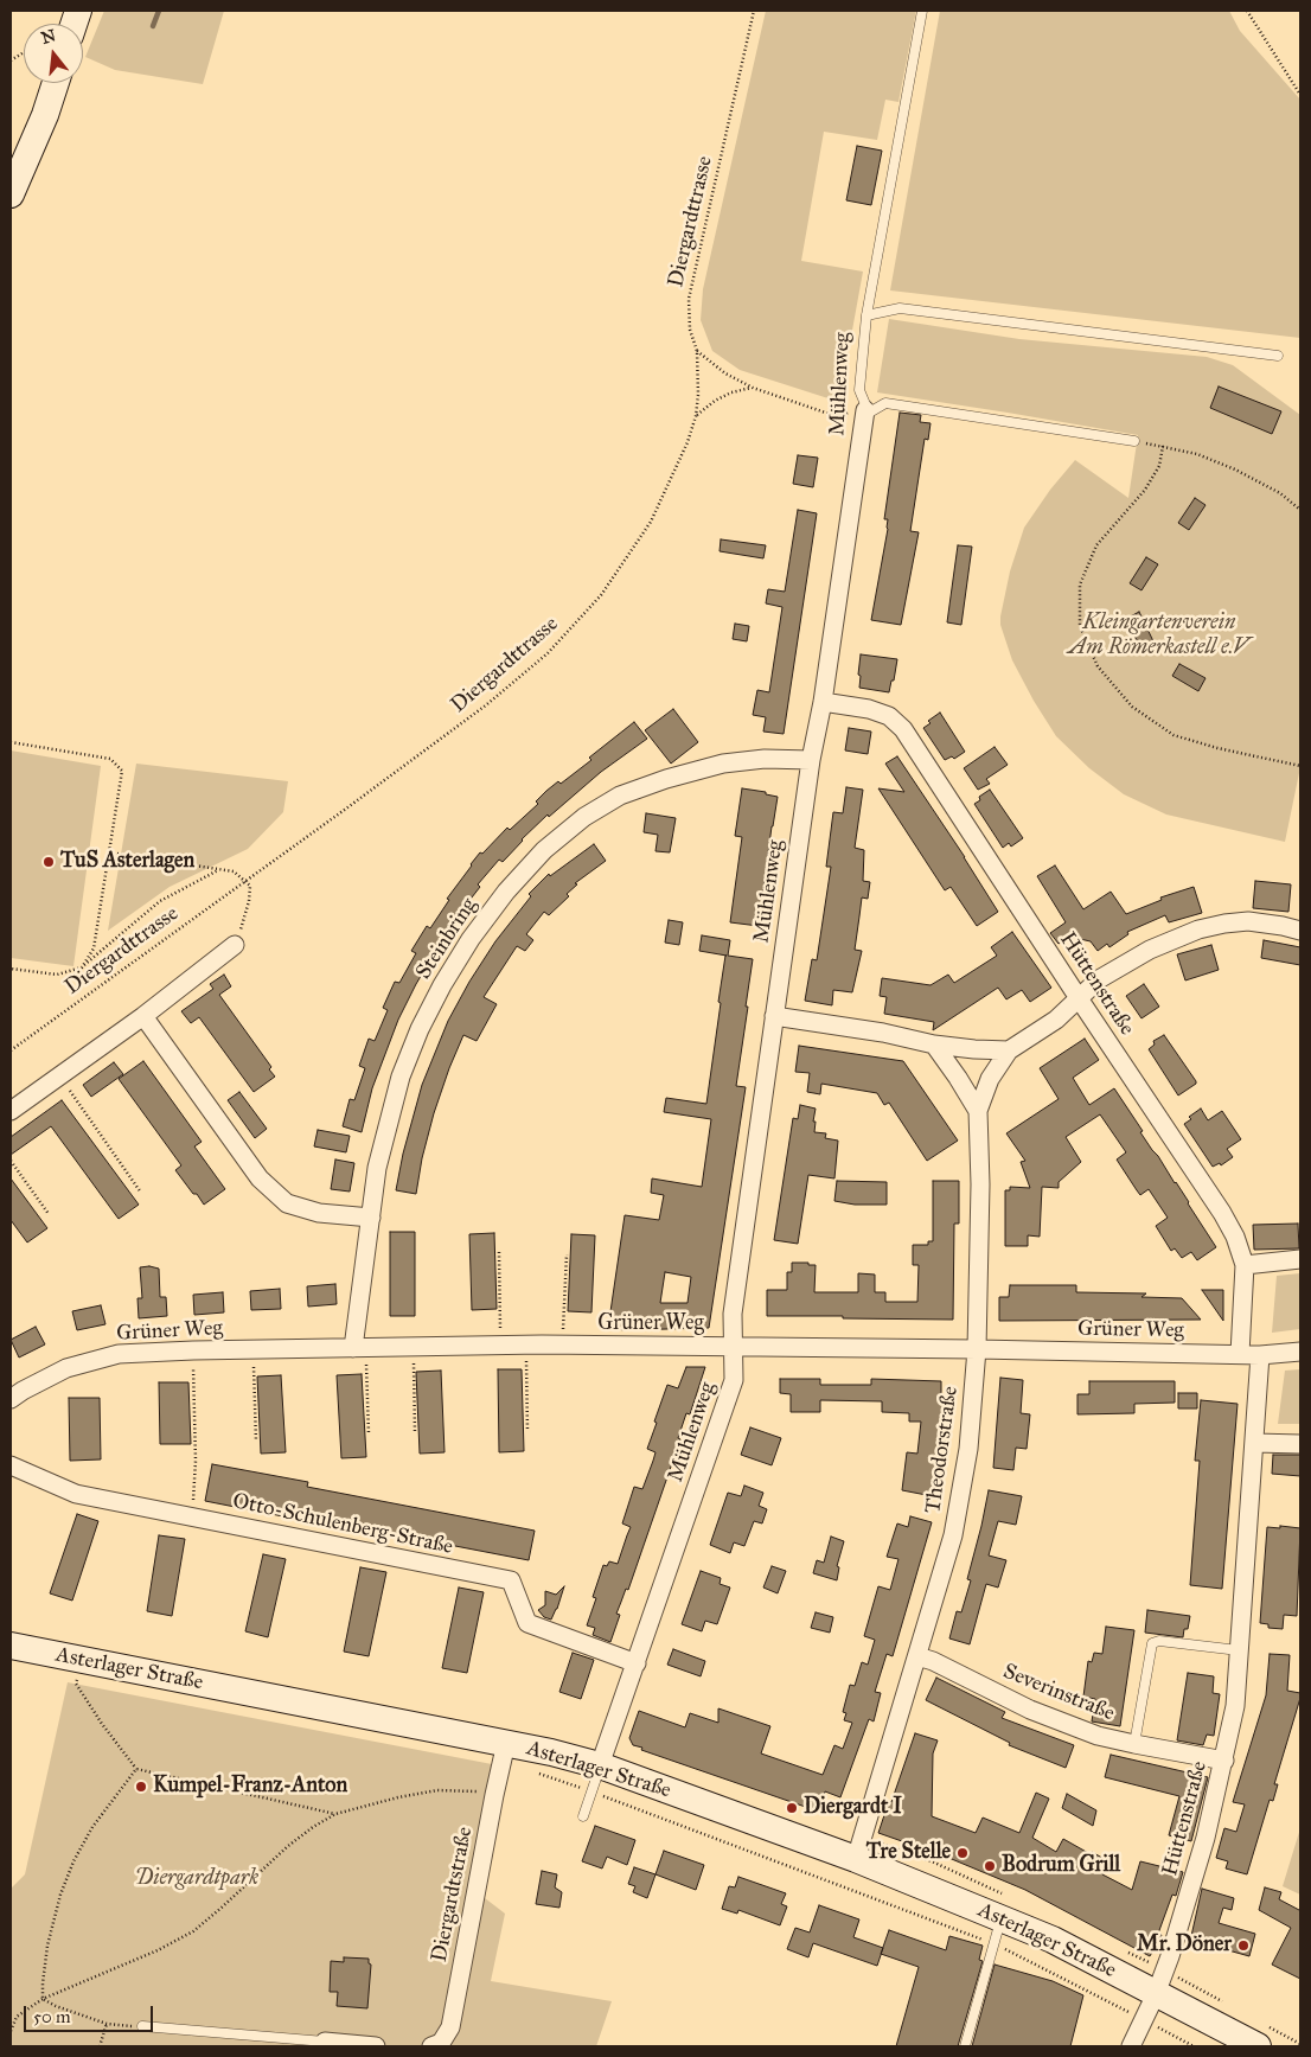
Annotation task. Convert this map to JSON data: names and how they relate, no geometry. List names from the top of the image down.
{
  "streets": {
    "main road": ["Asterlager Straße"],
    "street": [
      "Mühlenweg",
      "Steinbring",
      "Hüttenstraße",
      "Grüner Weg",
      "Theodorstraße",
      "Otto-Schulenberg-Straße",
      "Severinstraße",
      "Diergardtstraße"
    ],
    "path": ["Diergardttrasse"]
  },
  "crossings": [
    ["Mühlenweg", "Steinbring"],
    ["Mühlenweg", "Hüttenstraße"],
    ["Mühlenweg", "Grüner Weg"],
    ["Mühlenweg", "Otto-Schulenberg-Straße"],
    ["Mühlenweg", "Asterlager Straße"],
    ["Steinbring", "Grüner Weg"],
    ["Hüttenstraße", "Grüner Weg"],
    ["Hüttenstraße", "Asterlager Straße"],
    ["Hüttenstraße", "Severinstraße"],
    ["Grüner Weg", "Theodorstraße"],
    ["Theodorstraße", "Asterlager Straße"],
    ["Theodorstraße", "Severinstraße"],
    ["Asterlager Straße", "Diergardtstraße"]
  ],
  "parks": ["Kleingartenverein Am Römerkastell e.V", "Diergardtpark"],
  "places": [
    "TuS Asterlagen",
    "Kumpel-Franz-Anton",
    "Diergardt I",
    "Tre Stelle",
    "Bodrum Grill",
    "Mr. Döner"
  ],
  "scale_bar": "50 m",
  "north": "top"
}
